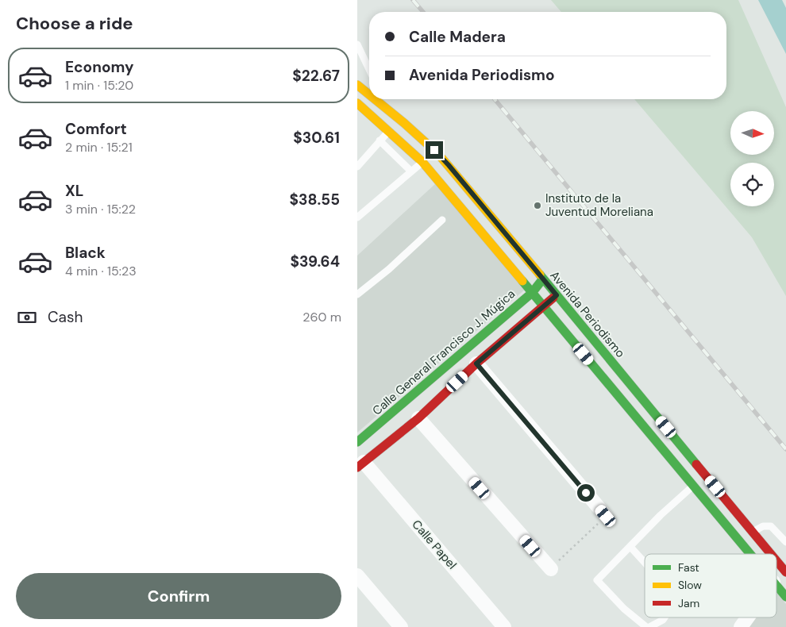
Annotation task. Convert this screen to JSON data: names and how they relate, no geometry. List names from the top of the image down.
{
  "streets": {
    "street": ["Avenida Periodismo", "Calle General Francisco J. Múgica", "Calle Papel"]
  },
  "crossings": [
    ["Avenida Periodismo", "Calle General Francisco J. Múgica"]
  ],
  "places": ["Instituto de la Juventud Moreliana"],
  "legend": ["Fast", "Slow", "Jam"],
  "north": "right",
  "page": {
    "heading": "Choose a ride",
    "banner": ["Calle Madera", "Avenida Periodismo"],
    "list": [
      {
        "name": "Economy",
        "note": "1 min · 15:20",
        "value": "$22.67"
      },
      {
        "name": "Comfort",
        "note": "2 min · 15:21",
        "value": "$30.61"
      },
      {
        "name": "XL",
        "note": "3 min · 15:22",
        "value": "$38.55"
      },
      {
        "name": "Black",
        "note": "4 min · 15:23",
        "value": "$39.64"
      }
    ],
    "pay": ["Cash", "260 m"],
    "buttons": "Confirm"
  }
}
